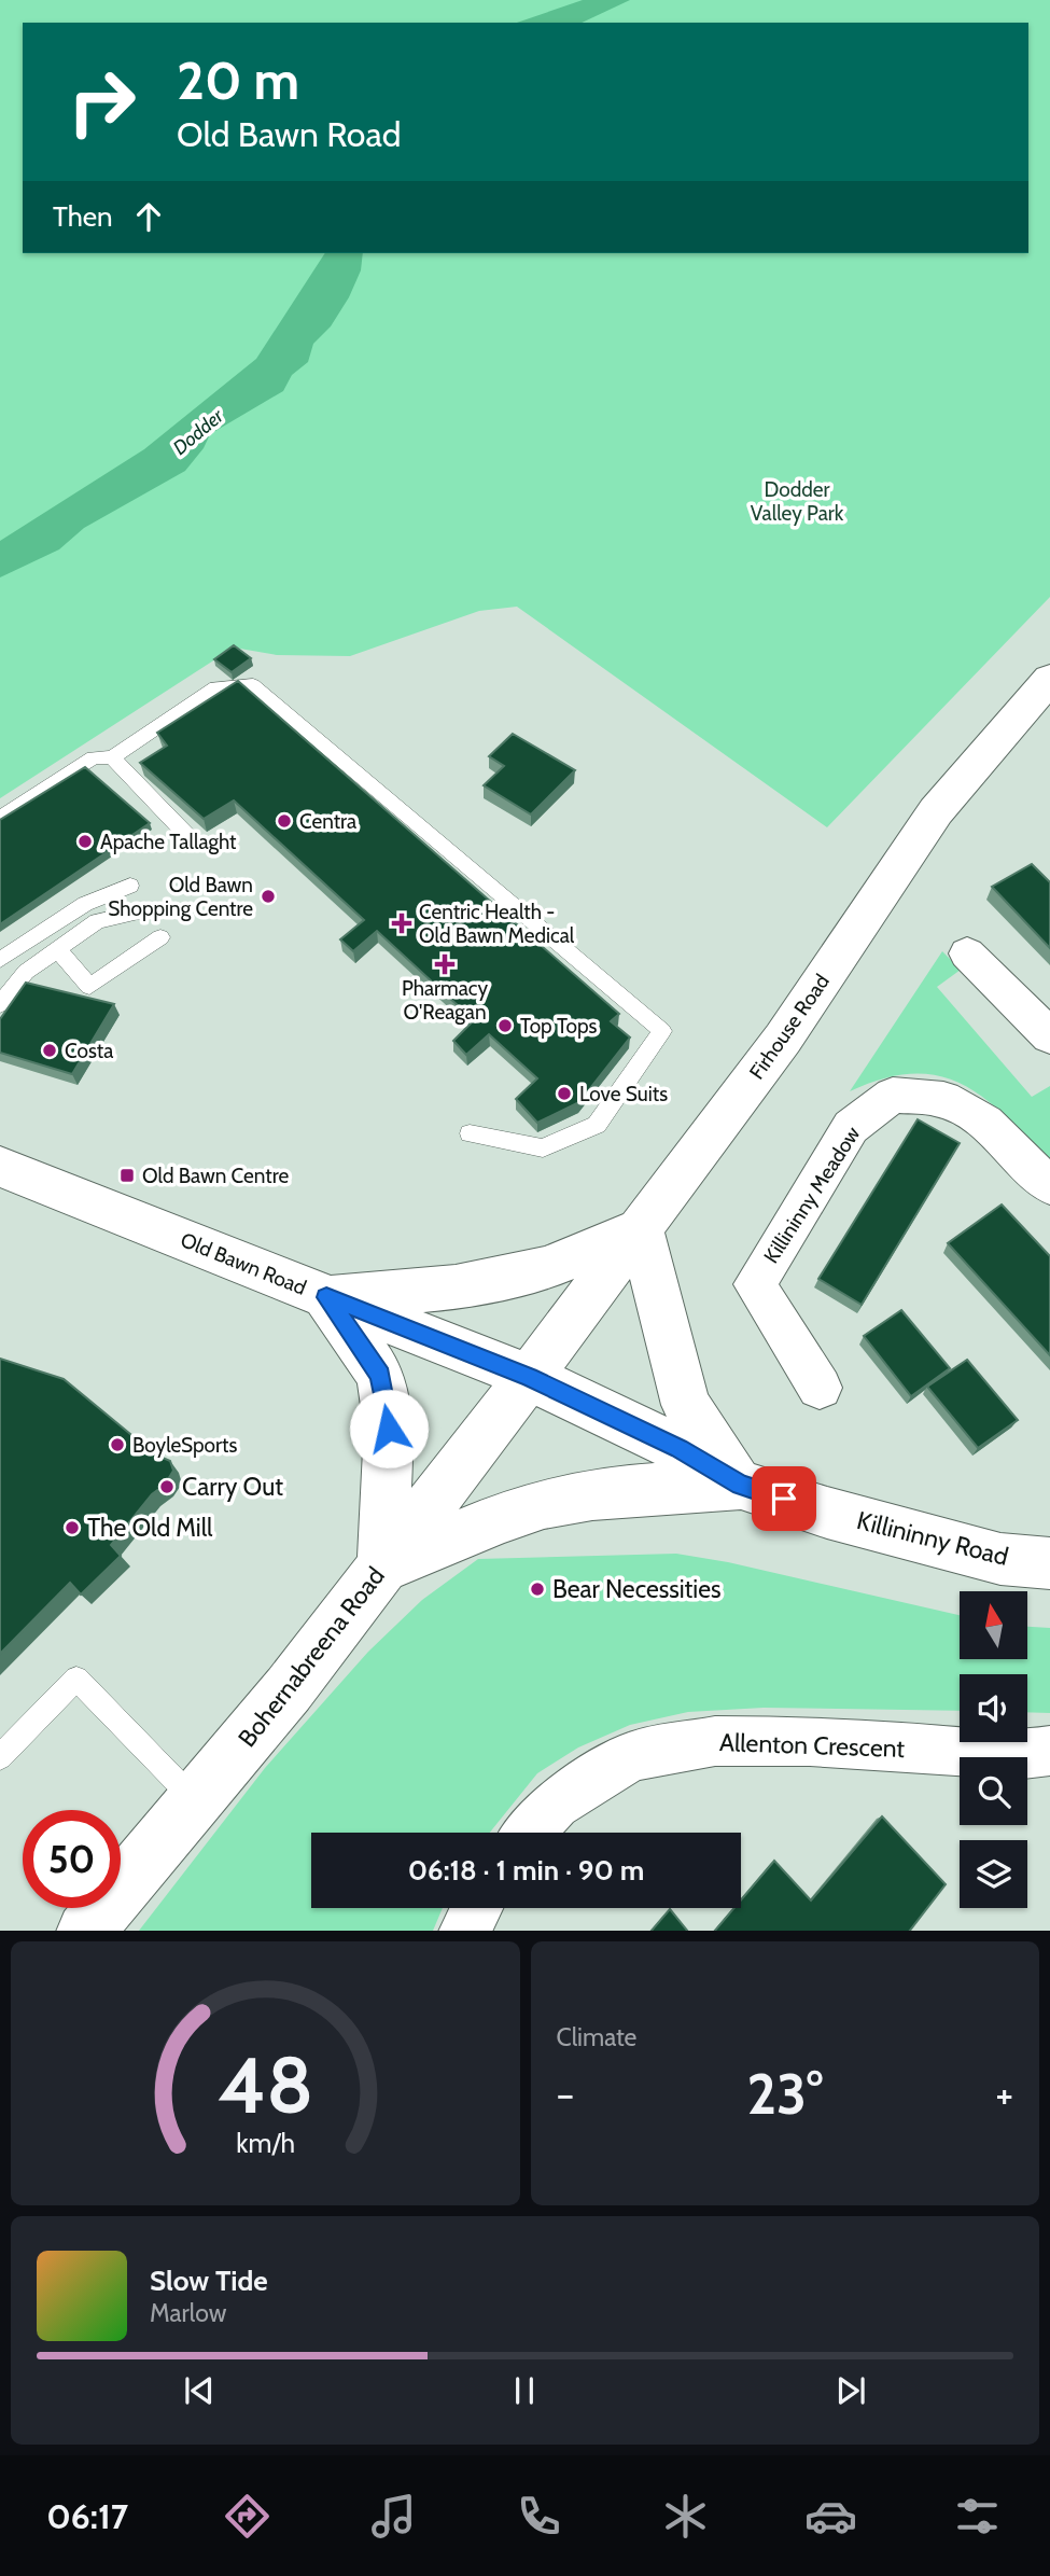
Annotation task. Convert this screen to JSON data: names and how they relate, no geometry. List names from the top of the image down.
{
  "streets": {
    "main road": [
      "Firhouse Road",
      "Old Bawn Road",
      "Killininny Road",
      "Bohernabreena Road"
    ],
    "street": ["Killininny Meadow", "Allenton Crescent"]
  },
  "crossings": [
    ["Firhouse Road", "Old Bawn Road"],
    ["Firhouse Road", "Killininny Road"],
    ["Firhouse Road", "Bohernabreena Road"],
    ["Old Bawn Road", "Killininny Road"],
    ["Old Bawn Road", "Bohernabreena Road"],
    ["Killininny Road", "Bohernabreena Road"]
  ],
  "water": ["Dodder"],
  "parks": ["Dodder Valley Park"],
  "places": {
    "other": [
      "Centra",
      "Apache Tallaght",
      "Old Bawn Shopping Centre",
      "Top Tops",
      "Costa",
      "Love Suits",
      "BoyleSports",
      "Carry Out",
      "The Old Mill",
      "Bear Necessities"
    ],
    "health": ["Centric Health - Old Bawn Medical", "Pharmacy O'Reagan"],
    "transit": ["Old Bawn Centre"]
  },
  "north": "top",
  "page": {
    "turn": ["20 m", "Old Bawn Road"],
    "then": "Then",
    "limit": "50",
    "trip": "06:18 · 1 min · 90 m",
    "tile": "Climate",
    "heat": ["−", "23°", "+"],
    "song": ["Slow Tide", "Marlow"],
    "tabs": "06:17",
    "gauge": ["48", "km/h"]
  }
}
